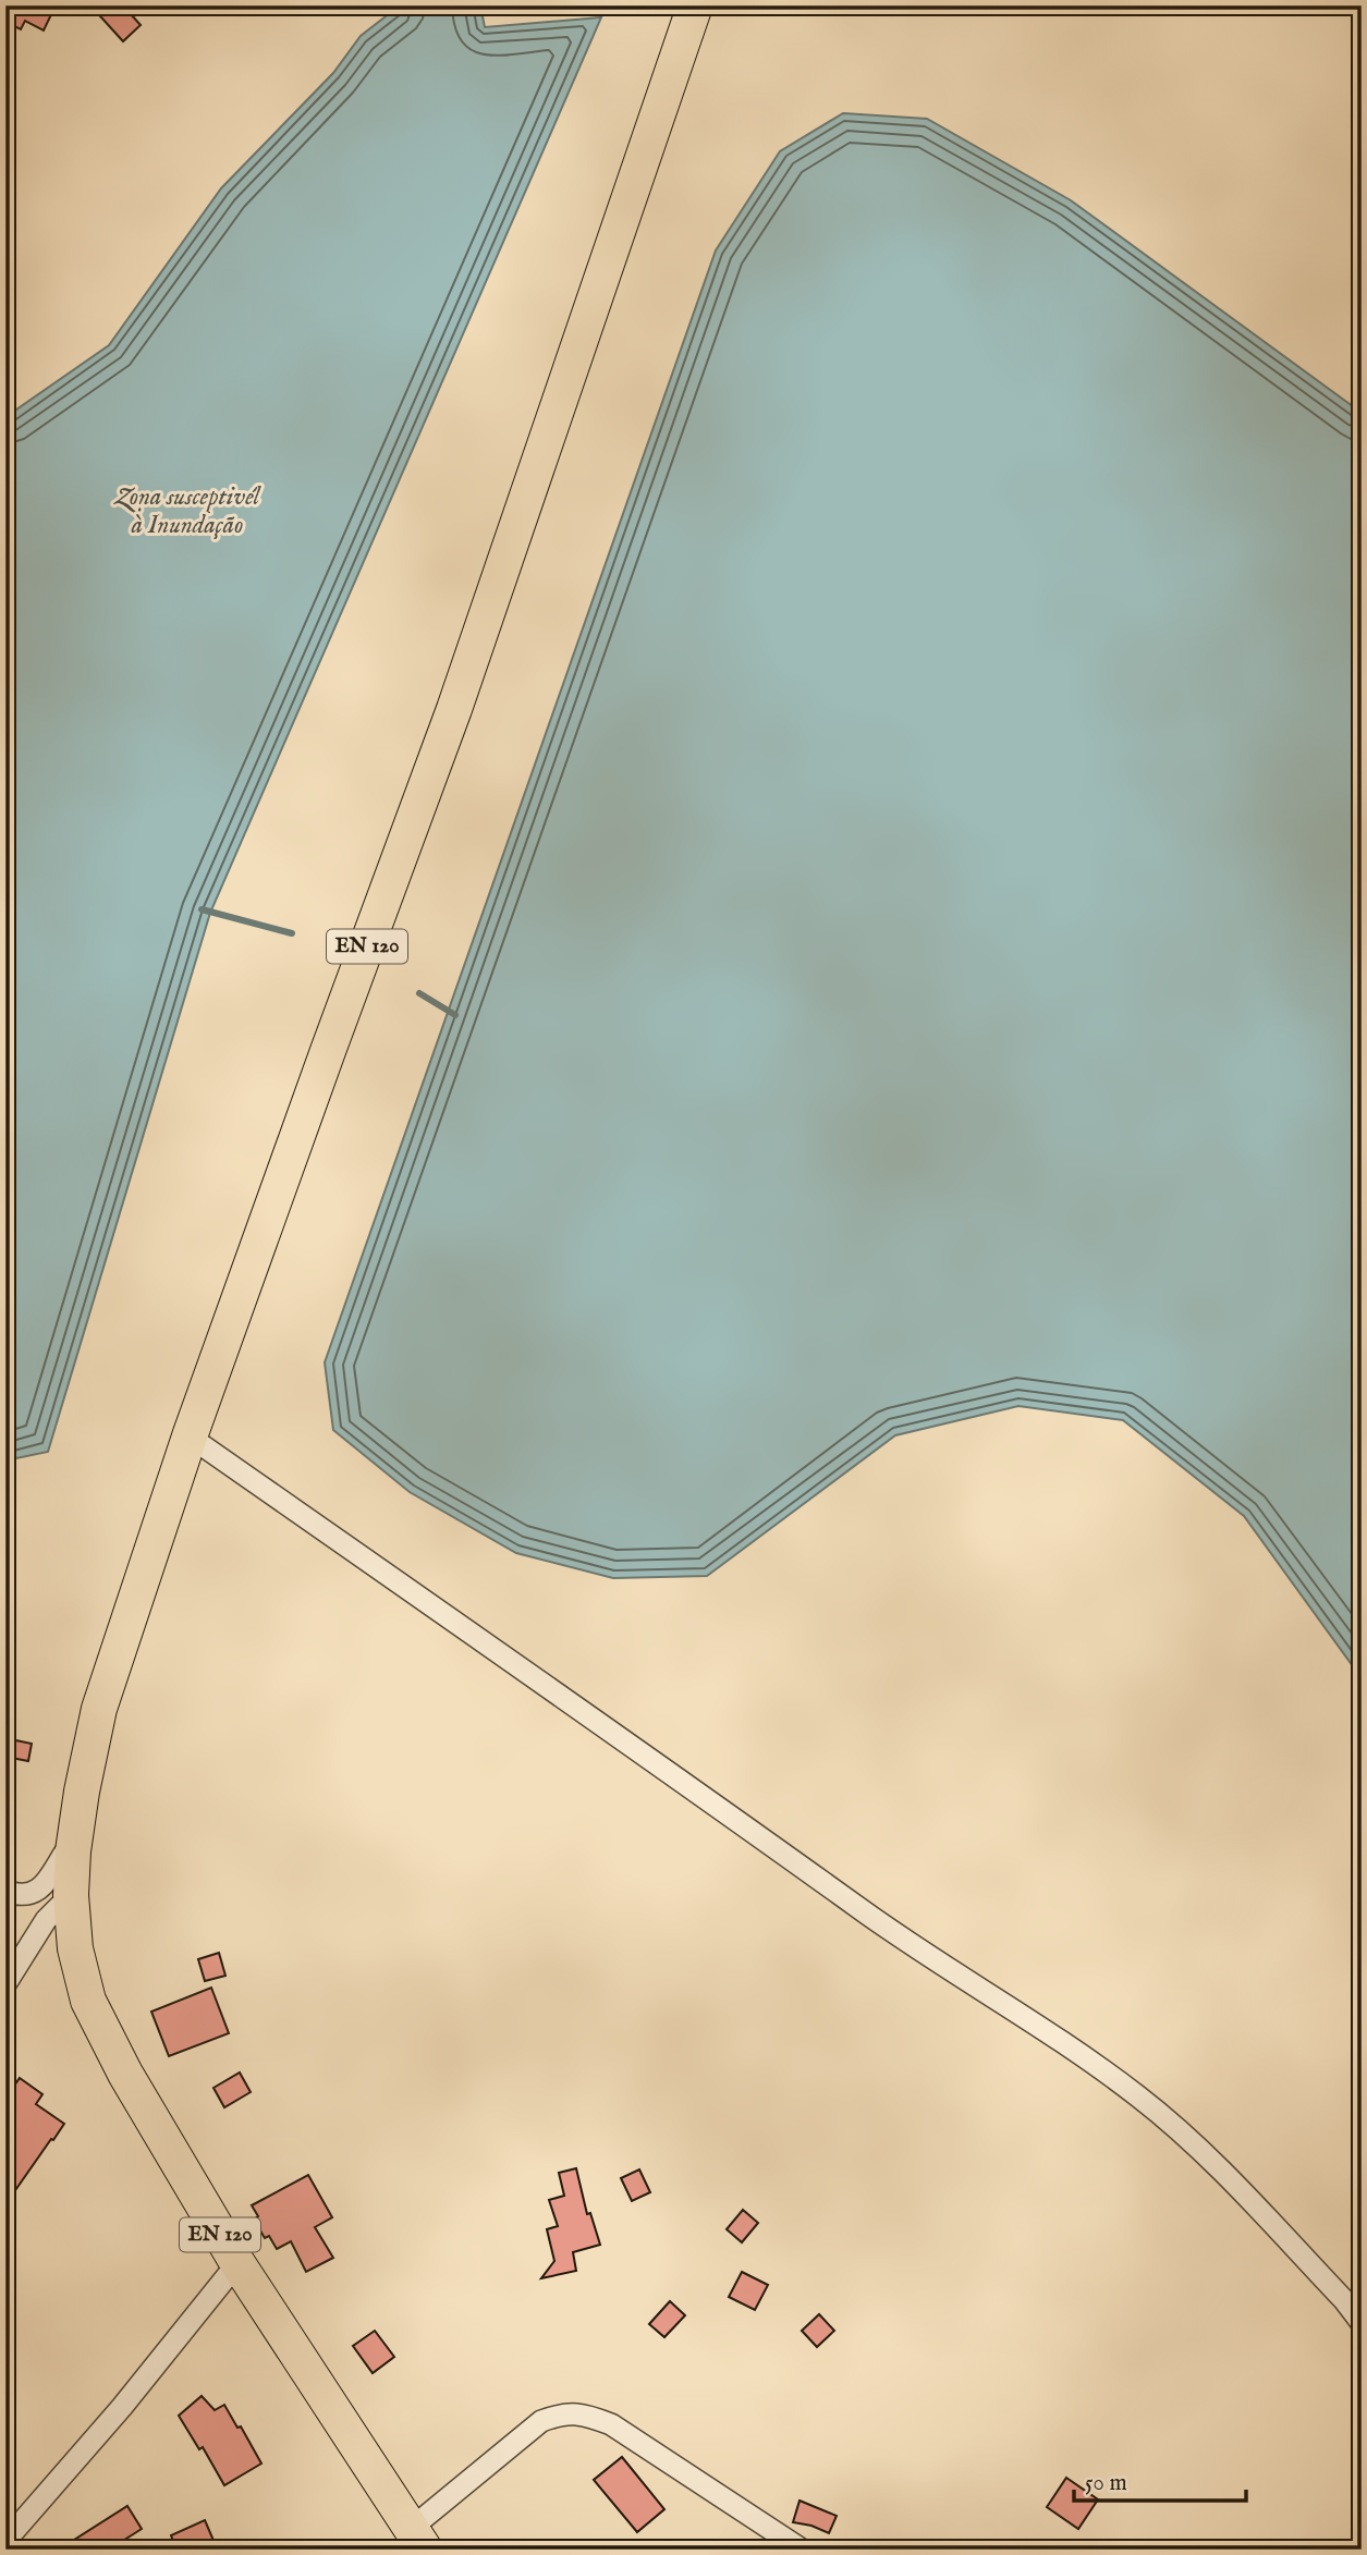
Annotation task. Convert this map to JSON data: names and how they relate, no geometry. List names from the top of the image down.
{
  "streets": {
    "main road": ["EN 120"]
  },
  "water": ["Zona susceptivél à Inundação"],
  "scale_bar": "50 m"
}
